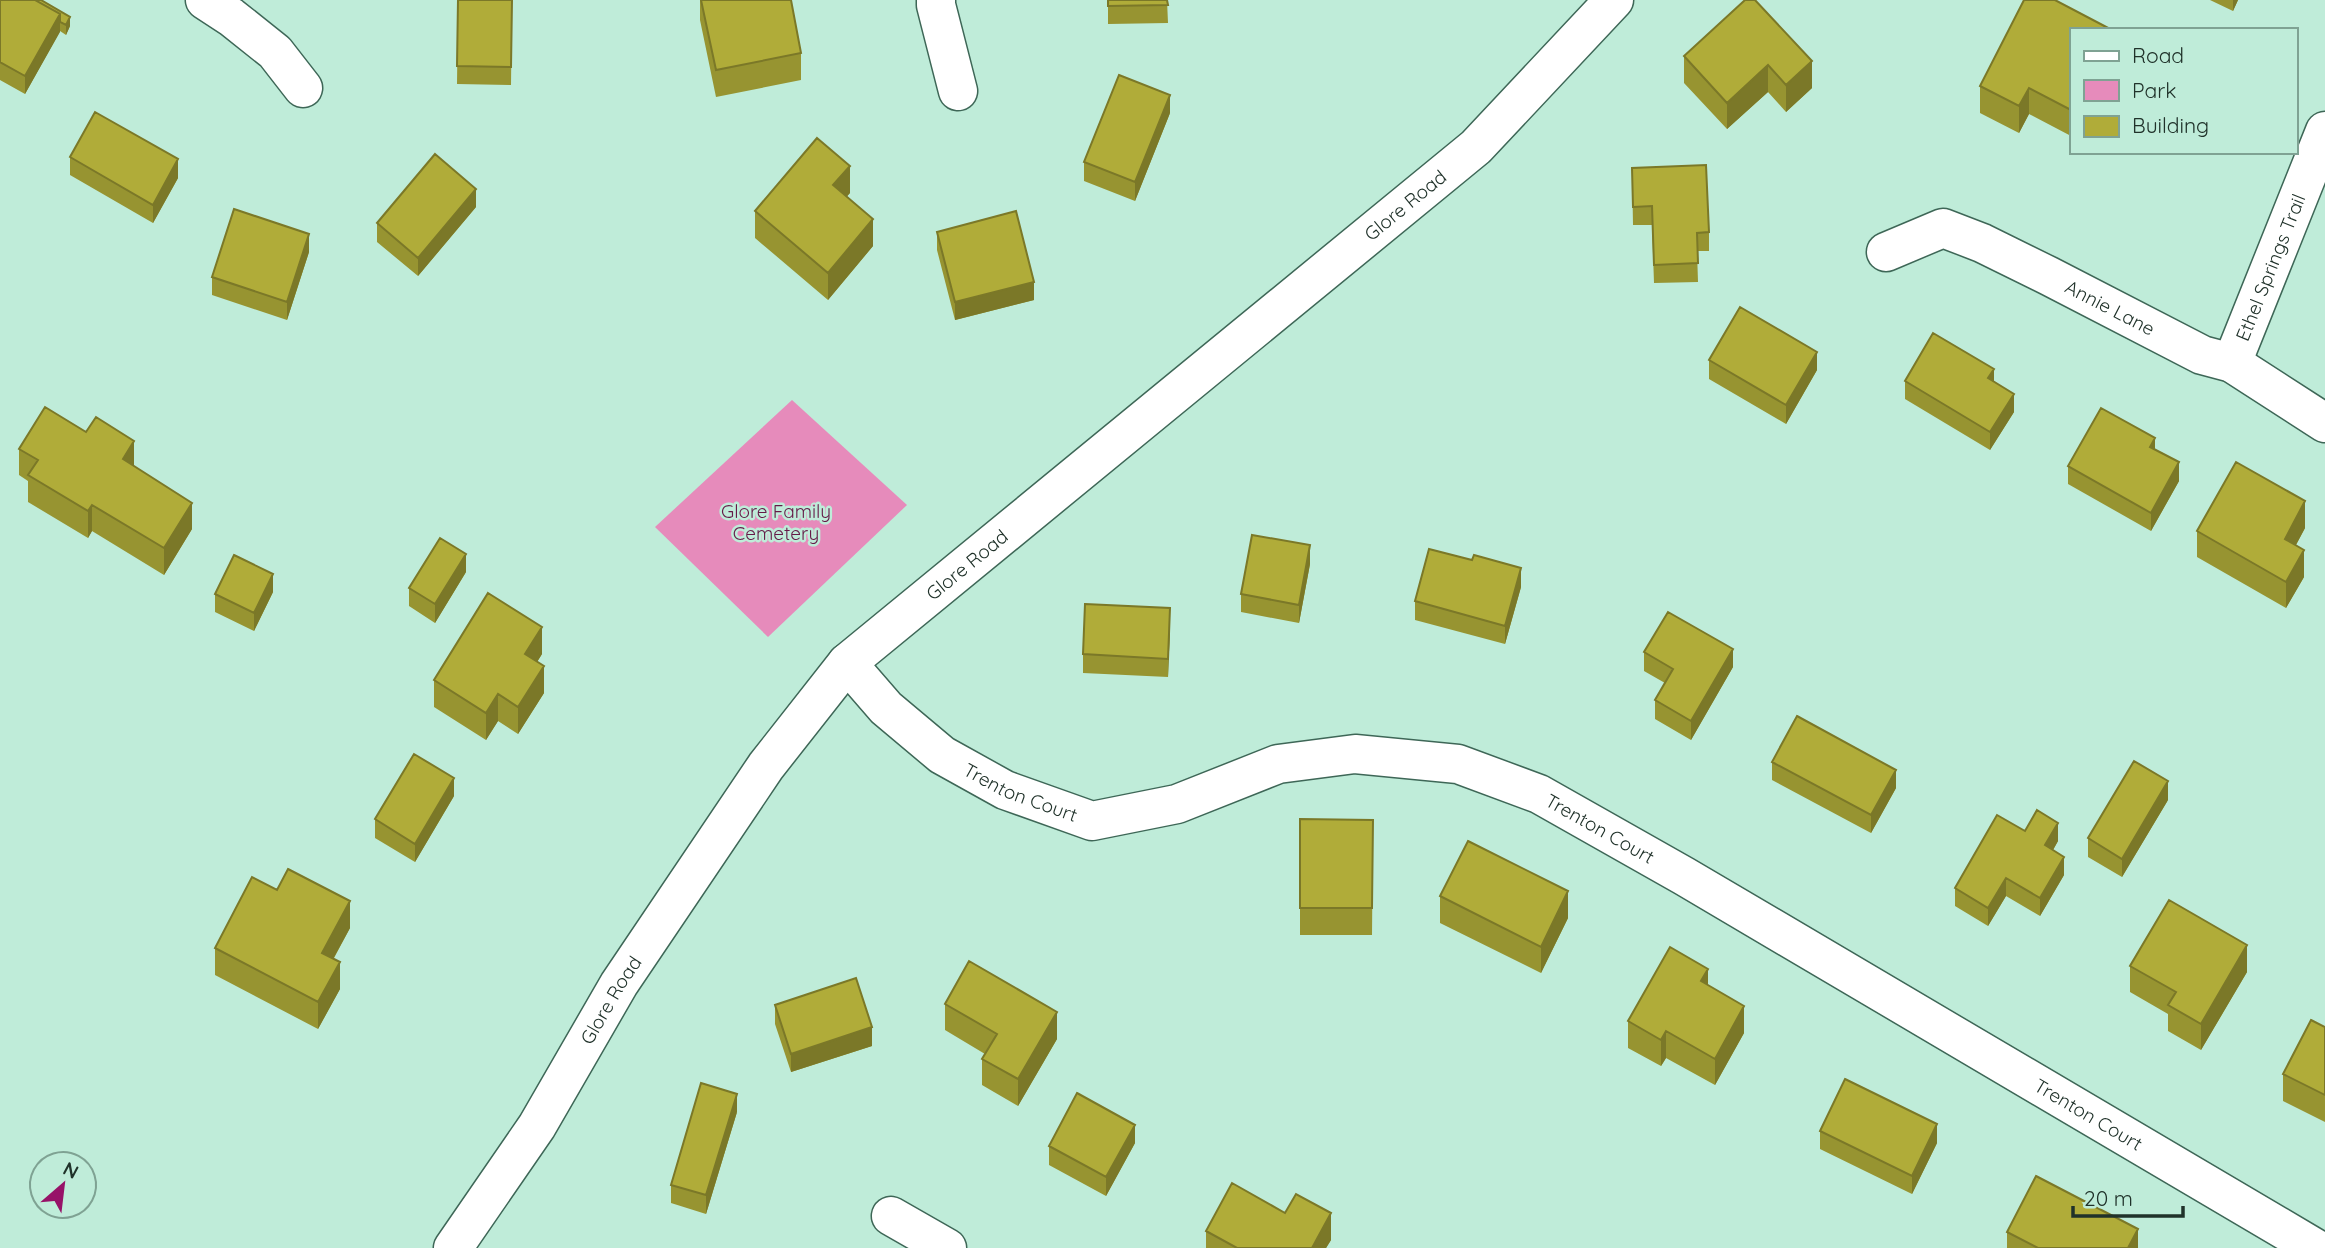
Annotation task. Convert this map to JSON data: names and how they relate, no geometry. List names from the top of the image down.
{
  "streets": {
    "street": [
      "Glore Road",
      "Ethel Springs Trail",
      "Annie Lane",
      "Trenton Court"
    ]
  },
  "crossings": [
    ["Glore Road", "Trenton Court"],
    ["Ethel Springs Trail", "Annie Lane"]
  ],
  "parks": ["Glore Family Cemetery"],
  "legend": ["Road", "Park", "Building"],
  "scale_bar": "20 m",
  "north": "top right"
}
